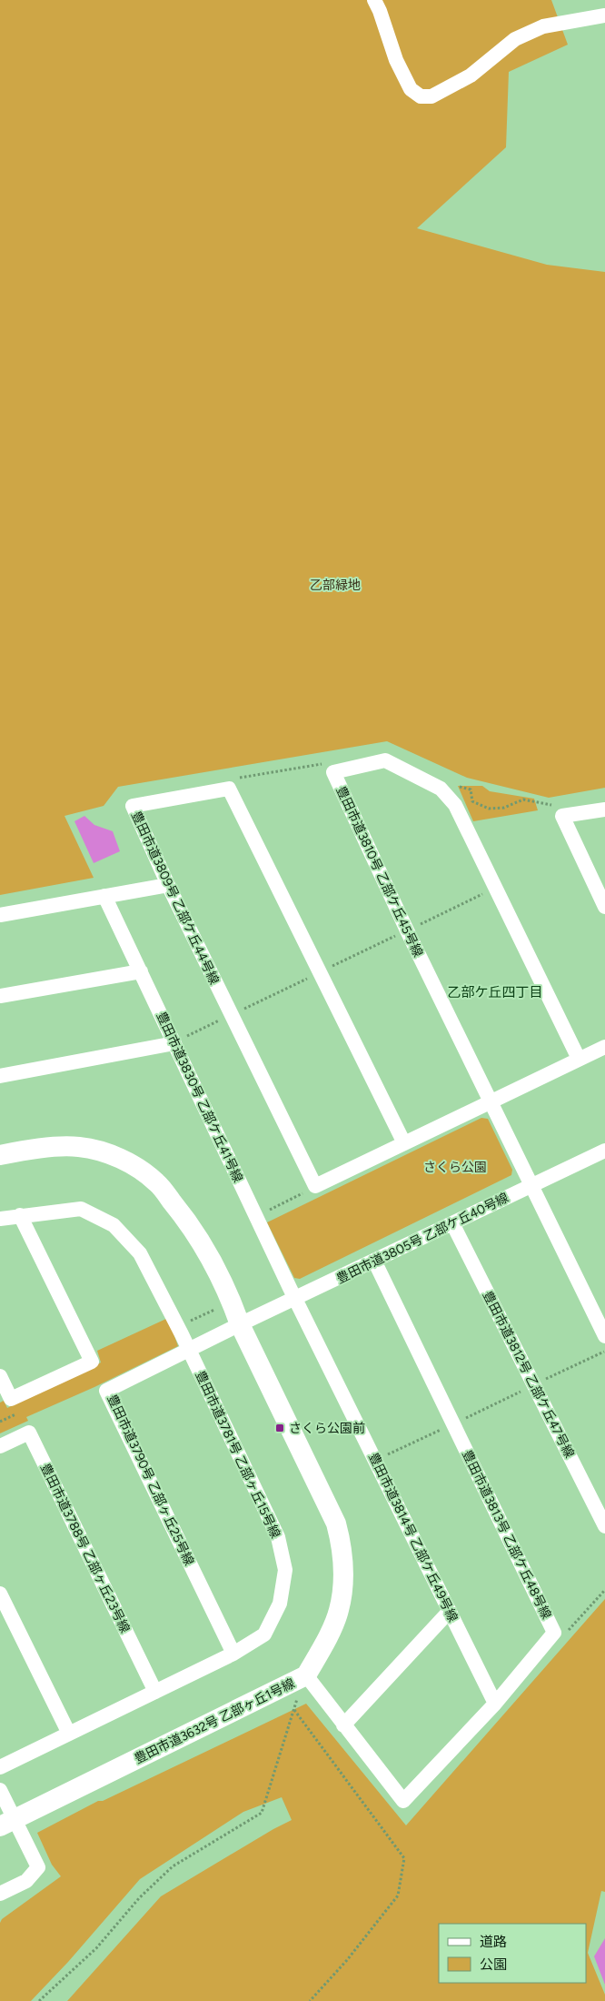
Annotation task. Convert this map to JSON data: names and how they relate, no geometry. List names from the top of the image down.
{
  "streets": {
    "street": [
      "豊田市道3810号 乙部ケ丘45号線",
      "豊田市道3809号 乙部ケ丘44号線",
      "豊田市道3830号 乙部ケ丘41号線",
      "豊田市道3805号 乙部ケ丘40号線",
      "豊田市道3812号 乙部ケ丘47号線",
      "豊田市道3781号 乙部ヶ丘15号線",
      "豊田市道3790号 乙部ヶ丘25号線",
      "豊田市道3813号 乙部ケ丘48号線",
      "豊田市道3814号 乙部ケ丘49号線",
      "豊田市道3788号 乙部ヶ丘23号線",
      "豊田市道3632号 乙部ヶ丘1号線"
    ]
  },
  "crossings": [
    ["豊田市道3810号 乙部ケ丘45号線", "豊田市道3805号 乙部ケ丘40号線"],
    ["豊田市道3830号 乙部ケ丘41号線", "豊田市道3805号 乙部ケ丘40号線"],
    ["豊田市道3830号 乙部ケ丘41号線", "豊田市道3814号 乙部ケ丘49号線"],
    ["豊田市道3805号 乙部ケ丘40号線", "豊田市道3812号 乙部ケ丘47号線"],
    ["豊田市道3805号 乙部ケ丘40号線", "豊田市道3790号 乙部ヶ丘25号線"],
    ["豊田市道3805号 乙部ケ丘40号線", "豊田市道3813号 乙部ケ丘48号線"],
    ["豊田市道3805号 乙部ケ丘40号線", "豊田市道3814号 乙部ケ丘49号線"],
    ["豊田市道3805号 乙部ケ丘40号線", "豊田市道3632号 乙部ヶ丘1号線"],
    ["豊田市道3781号 乙部ヶ丘15号線", "豊田市道3790号 乙部ヶ丘25号線"],
    ["豊田市道3781号 乙部ヶ丘15号線", "豊田市道3788号 乙部ヶ丘23号線"],
    ["豊田市道3790号 乙部ヶ丘25号線", "豊田市道3632号 乙部ヶ丘1号線"],
    ["豊田市道3813号 乙部ケ丘48号線", "豊田市道3814号 乙部ケ丘49号線"],
    ["豊田市道3813号 乙部ケ丘48号線", "豊田市道3632号 乙部ヶ丘1号線"]
  ],
  "districts": ["乙部ケ丘四丁目"],
  "parks": ["乙部緑地", "さくら公園"],
  "places": {
    "transit": ["さくら公園前"]
  },
  "legend": ["道路", "公園"]
}
